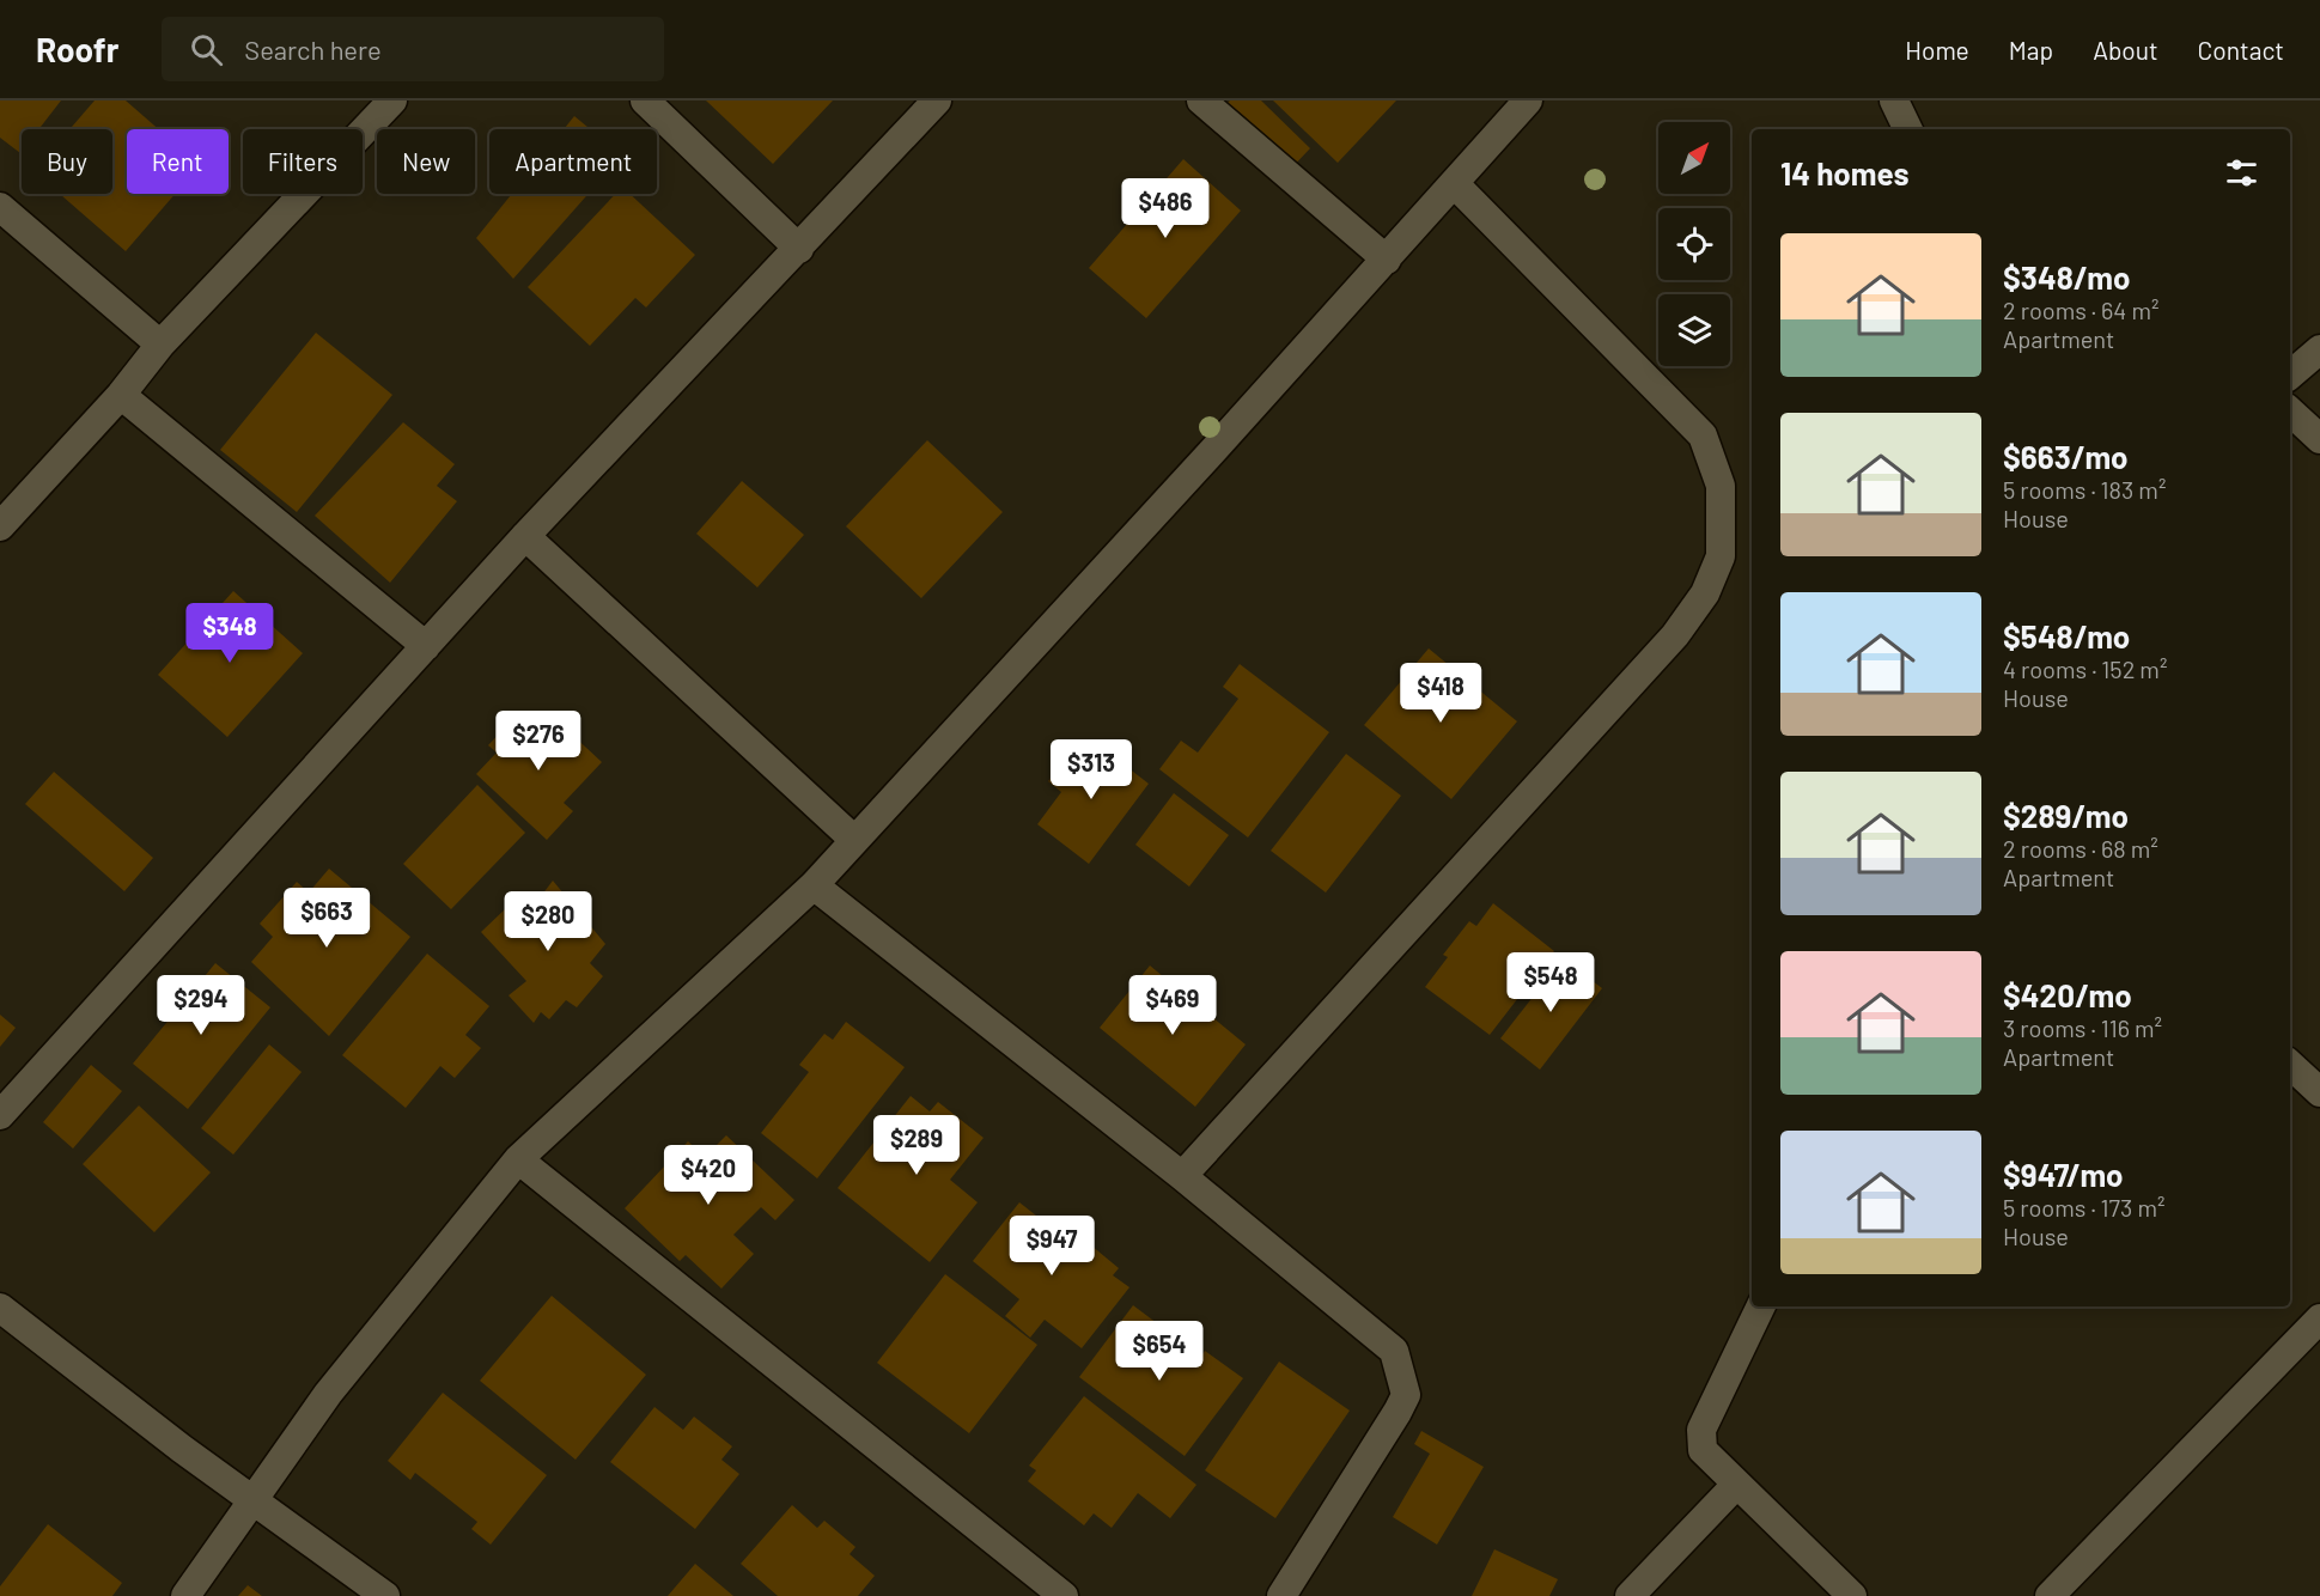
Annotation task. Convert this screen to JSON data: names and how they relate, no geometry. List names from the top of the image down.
{
  "north": "top right",
  "page": {
    "header": "Roofr",
    "search": "Search here",
    "nav": [
      "Home",
      "Map",
      "About",
      "Contact"
    ],
    "chip": [
      "Buy",
      "Rent",
      "Filters",
      "New",
      "Apartment"
    ],
    "heading": "14 homes",
    "price": [
      "$486",
      "$348",
      "$418",
      "$276",
      "$313",
      "$663",
      "$280",
      "$548",
      "$294",
      "$469",
      "$289",
      "$420",
      "$947",
      "$654"
    ],
    "list": [
      {
        "name": "$348/mo",
        "note": "2 rooms · 64 m² · Apartment"
      },
      {
        "name": "$663/mo",
        "note": "5 rooms · 183 m² · House"
      },
      {
        "name": "$548/mo",
        "note": "4 rooms · 152 m² · House"
      },
      {
        "name": "$289/mo",
        "note": "2 rooms · 68 m² · Apartment"
      },
      {
        "name": "$420/mo",
        "note": "3 rooms · 116 m² · Apartment"
      },
      {
        "name": "$947/mo",
        "note": "5 rooms · 173 m² · House"
      }
    ]
  }
}
